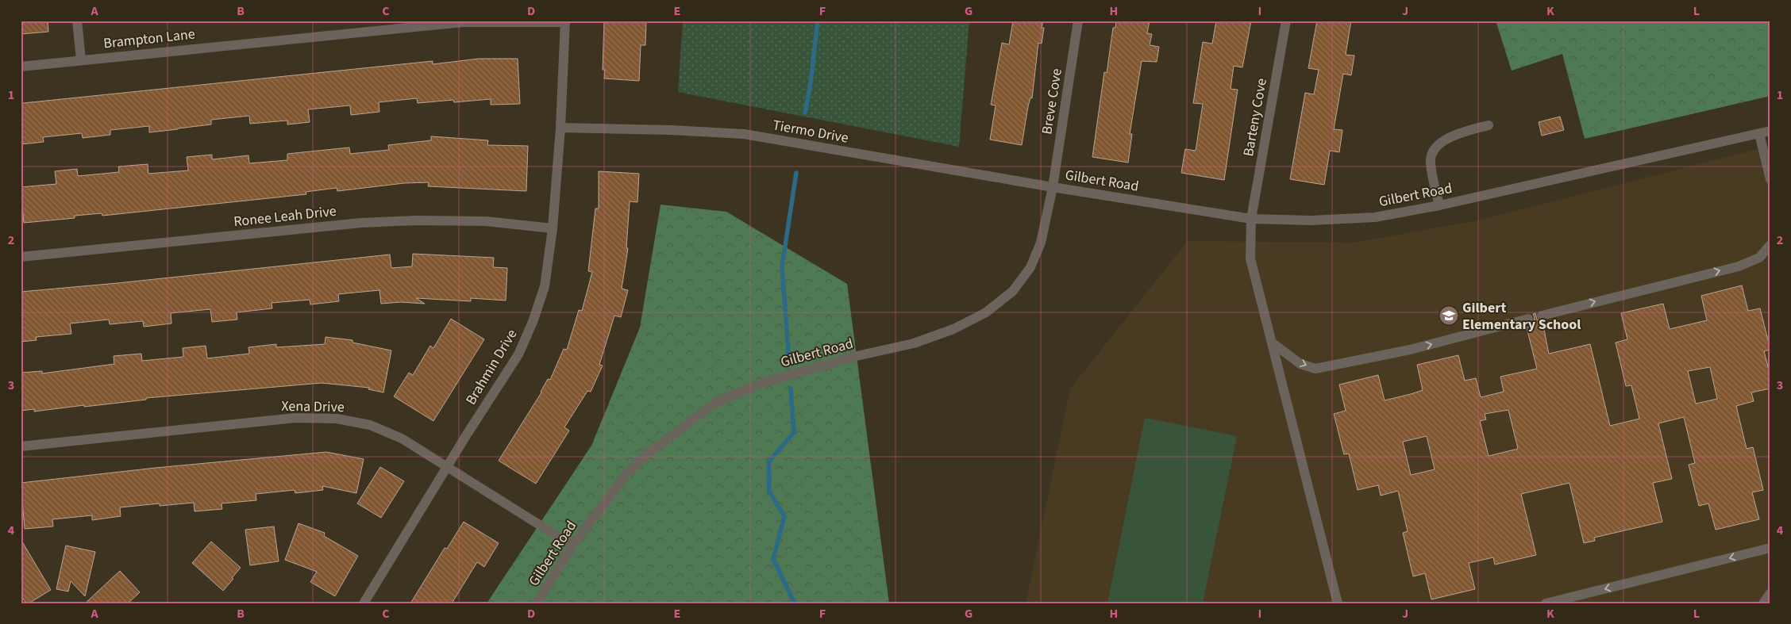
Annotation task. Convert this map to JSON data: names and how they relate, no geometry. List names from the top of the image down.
{
  "streets": {
    "street": [
      "Brampton Lane",
      "Breve Cove",
      "Barteny Cove",
      "Tiermo Drive",
      "Gilbert Road",
      "Ronee Leah Drive",
      "Brahmin Drive",
      "Xena Drive"
    ]
  },
  "crossings": [
    ["Brampton Lane", "Brahmin Drive"],
    ["Breve Cove", "Tiermo Drive"],
    ["Breve Cove", "Gilbert Road"],
    ["Barteny Cove", "Gilbert Road"],
    ["Tiermo Drive", "Gilbert Road"],
    ["Tiermo Drive", "Brahmin Drive"],
    ["Gilbert Road", "Xena Drive"],
    ["Ronee Leah Drive", "Brahmin Drive"],
    ["Brahmin Drive", "Xena Drive"]
  ],
  "places": {
    "school or university": ["Gilbert Elementary School"]
  },
  "grid": {
    "columns": [
      "A",
      "B",
      "C",
      "D",
      "E",
      "F",
      "G",
      "H",
      "I",
      "J",
      "K",
      "L"
    ],
    "rows": [
      "1",
      "2",
      "3",
      "4"
    ]
  }
}
